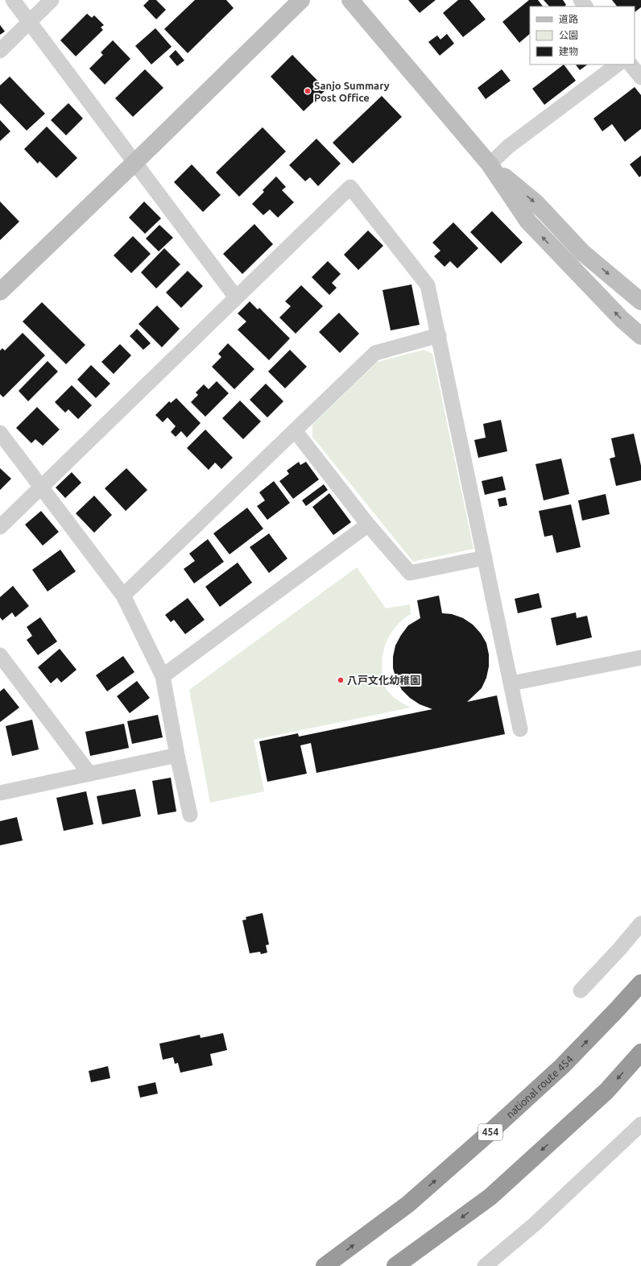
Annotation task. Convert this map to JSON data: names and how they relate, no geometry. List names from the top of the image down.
{
  "streets": {
    "highway": ["national route 454", "454"]
  },
  "places": ["Sanjo Summary Post Office", "八戸文化幼稚園"],
  "legend": ["道路", "公園", "建物"]
}
